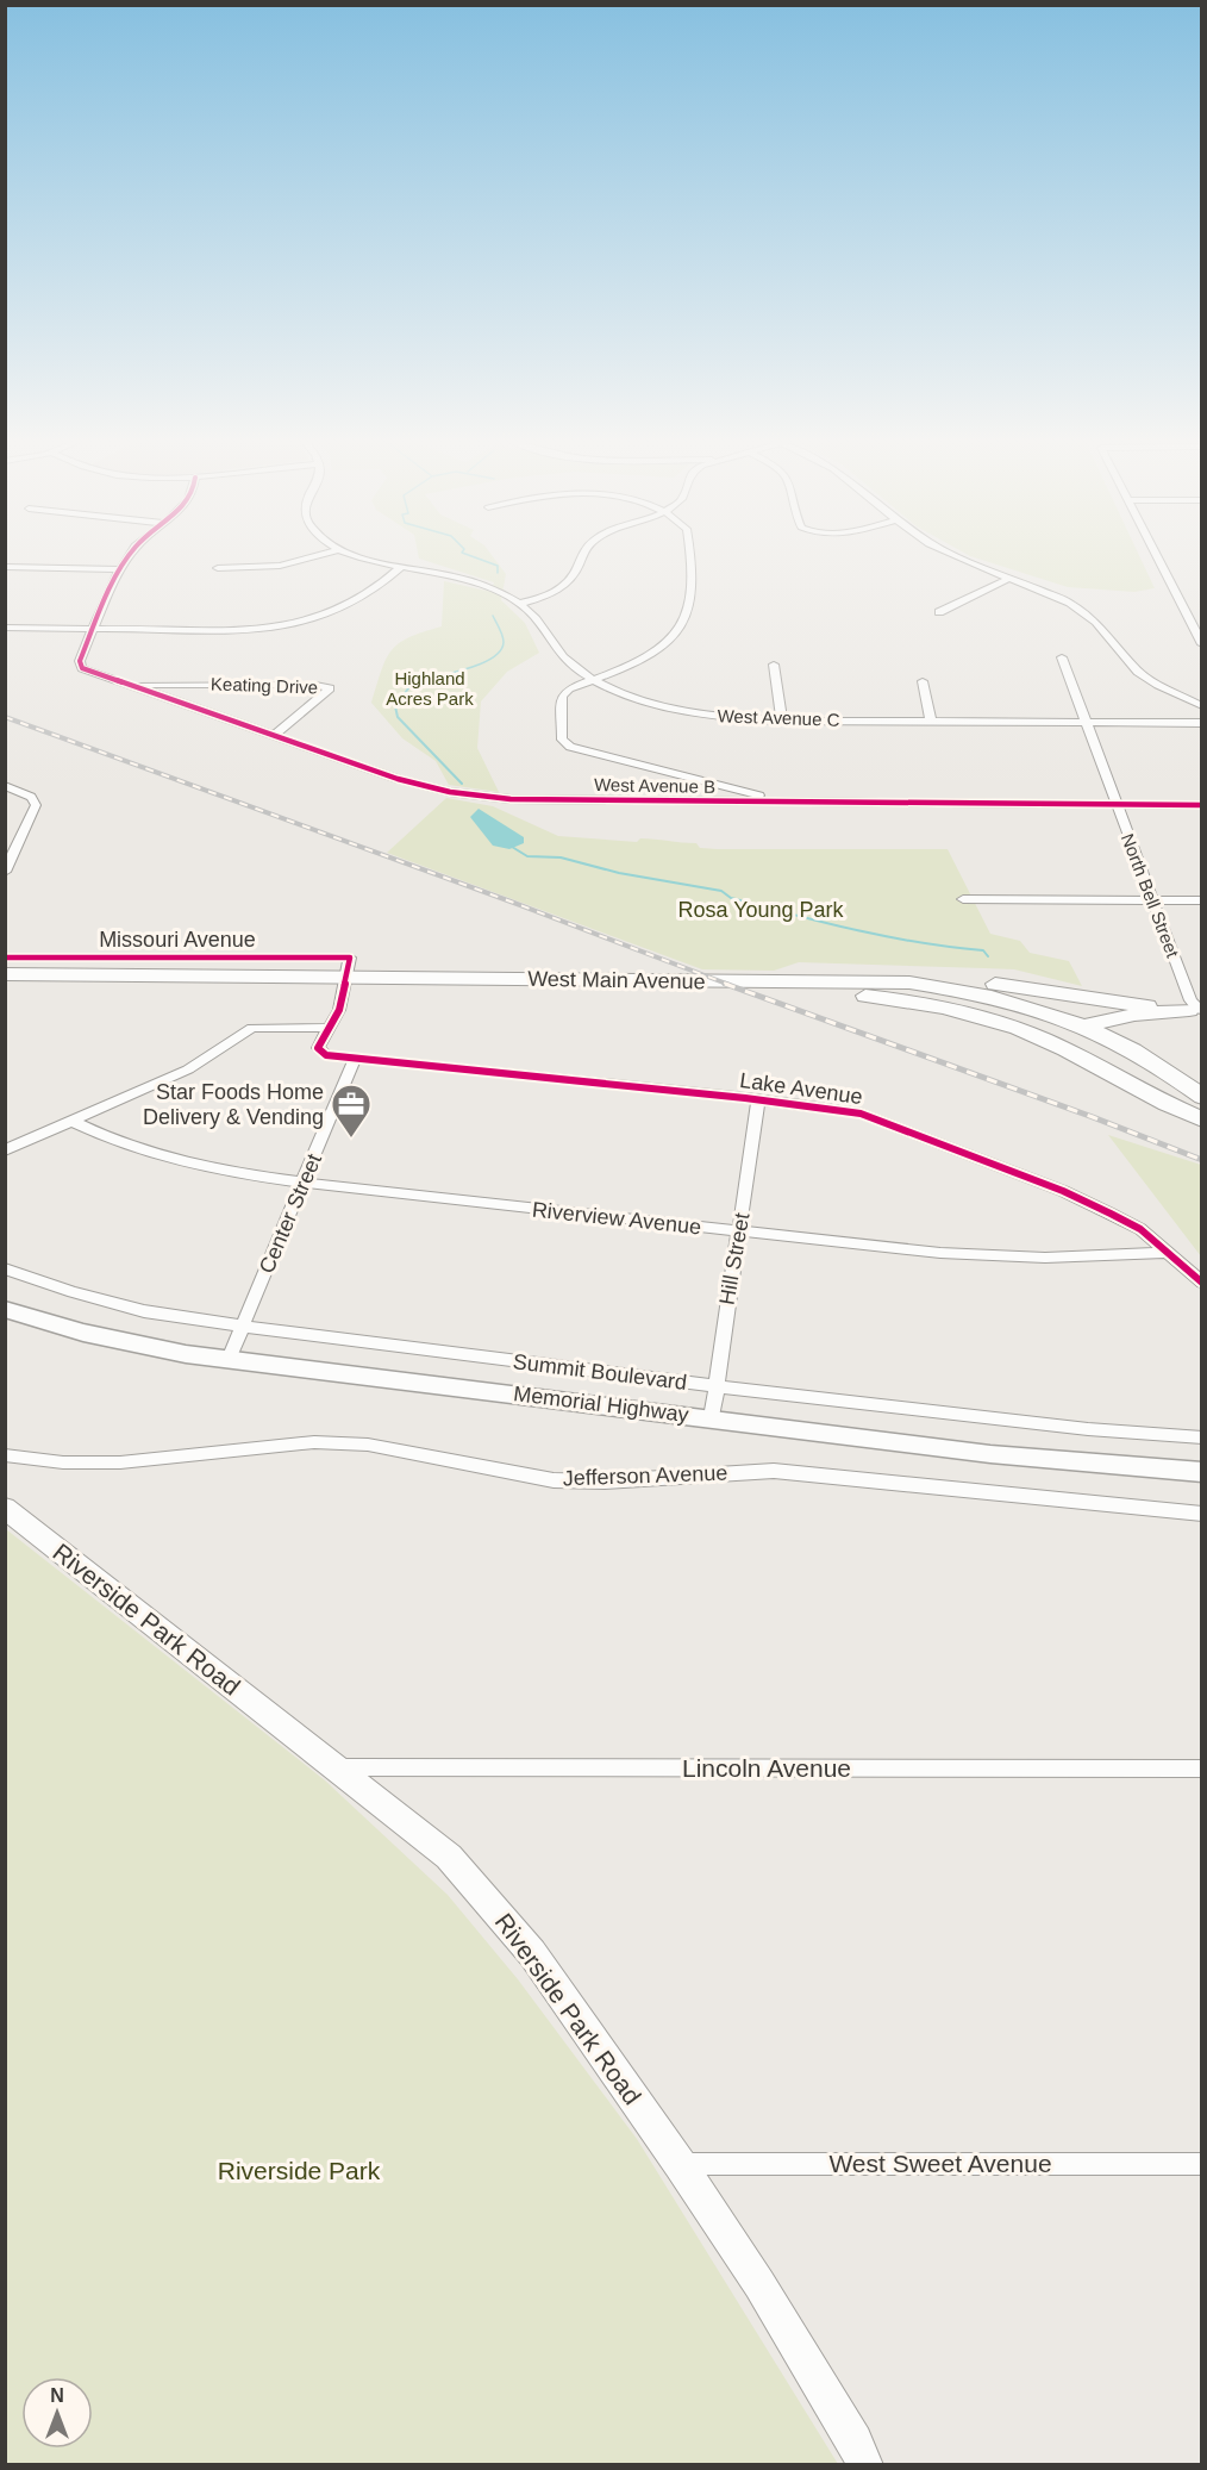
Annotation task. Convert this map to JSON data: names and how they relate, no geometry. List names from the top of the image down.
{
  "streets": {
    "main road": ["West Main Avenue", "Riverside Park Road"],
    "street": [
      "Keating Drive",
      "West Avenue C",
      "West Avenue B",
      "North Bell Street",
      "Missouri Avenue",
      "Lake Avenue",
      "Center Street",
      "Riverview Avenue",
      "Hill Street",
      "Summit Boulevard",
      "Memorial Highway",
      "Jefferson Avenue",
      "Lincoln Avenue",
      "West Sweet Avenue"
    ]
  },
  "crossings": [
    ["Keating Drive", "West Avenue B"],
    ["West Avenue C", "North Bell Street"],
    ["West Avenue B", "North Bell Street"],
    ["Missouri Avenue", "West Main Avenue"],
    ["Lake Avenue", "Center Street"],
    ["Lake Avenue", "Riverview Avenue"],
    ["Lake Avenue", "Hill Street"],
    ["Center Street", "Riverview Avenue"],
    ["Center Street", "Summit Boulevard"],
    ["Center Street", "Memorial Highway"],
    ["Riverview Avenue", "Hill Street"],
    ["Hill Street", "Summit Boulevard"],
    ["Hill Street", "Memorial Highway"],
    ["Riverside Park Road", "Lincoln Avenue"],
    ["Riverside Park Road", "West Sweet Avenue"]
  ],
  "parks": ["Highland Acres Park", "Rosa Young Park", "Riverside Park"],
  "places": {
    "office": ["Star Foods Home Delivery & Vending"]
  },
  "north": "top"
}
